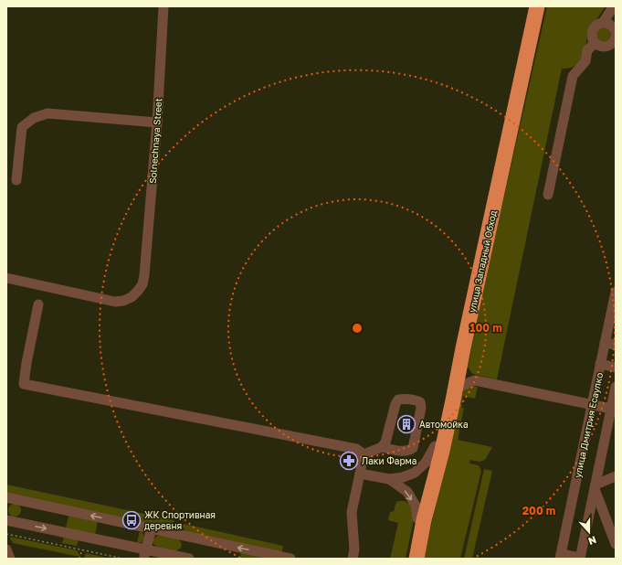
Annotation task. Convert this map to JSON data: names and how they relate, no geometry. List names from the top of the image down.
{
  "streets": {
    "highway": ["улица Западный Обход"],
    "street": ["Solnechnaya Street", "улица Дмитрия Есаулко"]
  },
  "places": {
    "building": ["Автомойка"],
    "pharmacy": ["Лаки Фарма"],
    "bus stop": ["ЖК Спортивная деревня"]
  },
  "north": "bottom",
  "rings": ["100 m", "200 m"]
}
